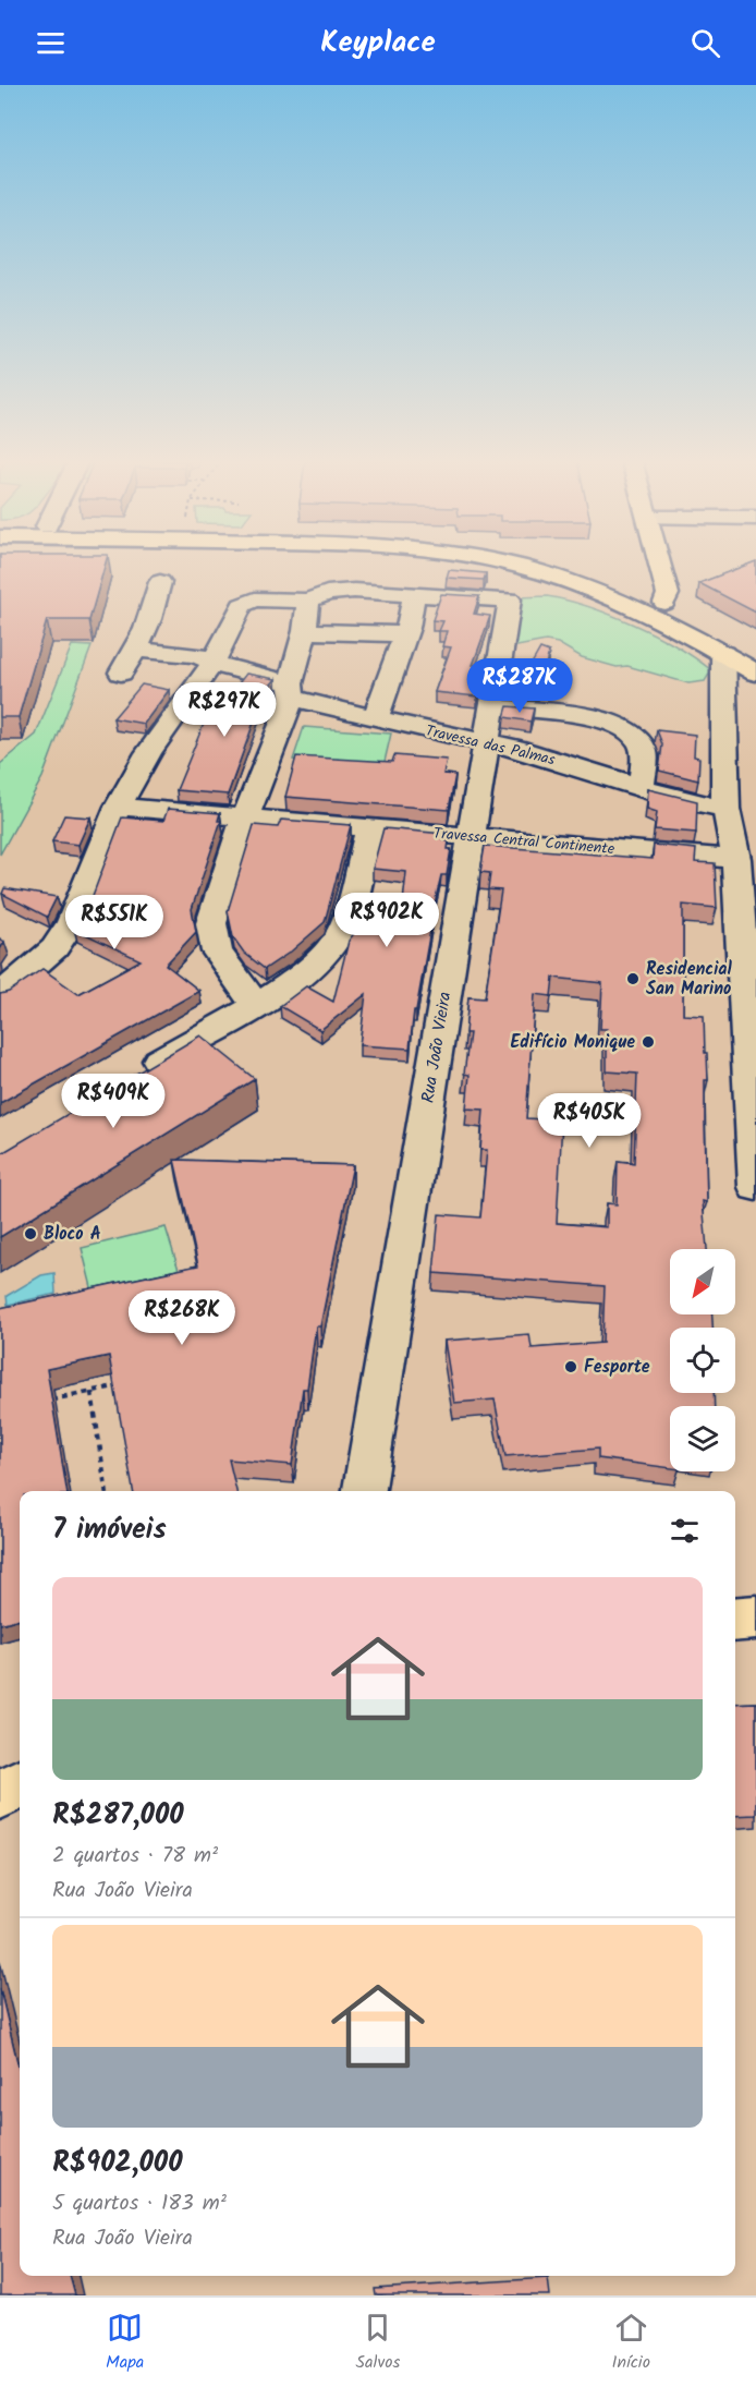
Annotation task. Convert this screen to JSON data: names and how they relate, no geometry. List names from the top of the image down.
{
  "streets": {
    "street": ["Travessa das Palmas", "Travessa Central Continente", "Rua João Vieira"]
  },
  "crossings": [
    ["Travessa das Palmas", "Rua João Vieira"],
    ["Travessa Central Continente", "Rua João Vieira"]
  ],
  "places": [
    "Residencial San Marino",
    "Edifício Monique",
    "Bloco A",
    "Fesporte"
  ],
  "north": "bottom left",
  "page": {
    "header": "Keyplace",
    "price": [
      "R$287K",
      "R$297K",
      "R$902K",
      "R$551K",
      "R$409K",
      "R$405K",
      "R$268K"
    ],
    "heading": "7 imóveis",
    "list": [
      {
        "name": "R$287,000",
        "note": "2 quartos · 78 m² · Rua João Vieira"
      },
      {
        "name": "R$902,000",
        "note": "5 quartos · 183 m² · Rua João Vieira"
      }
    ],
    "tabs": ["Mapa", "Salvos", "Início"]
  }
}
